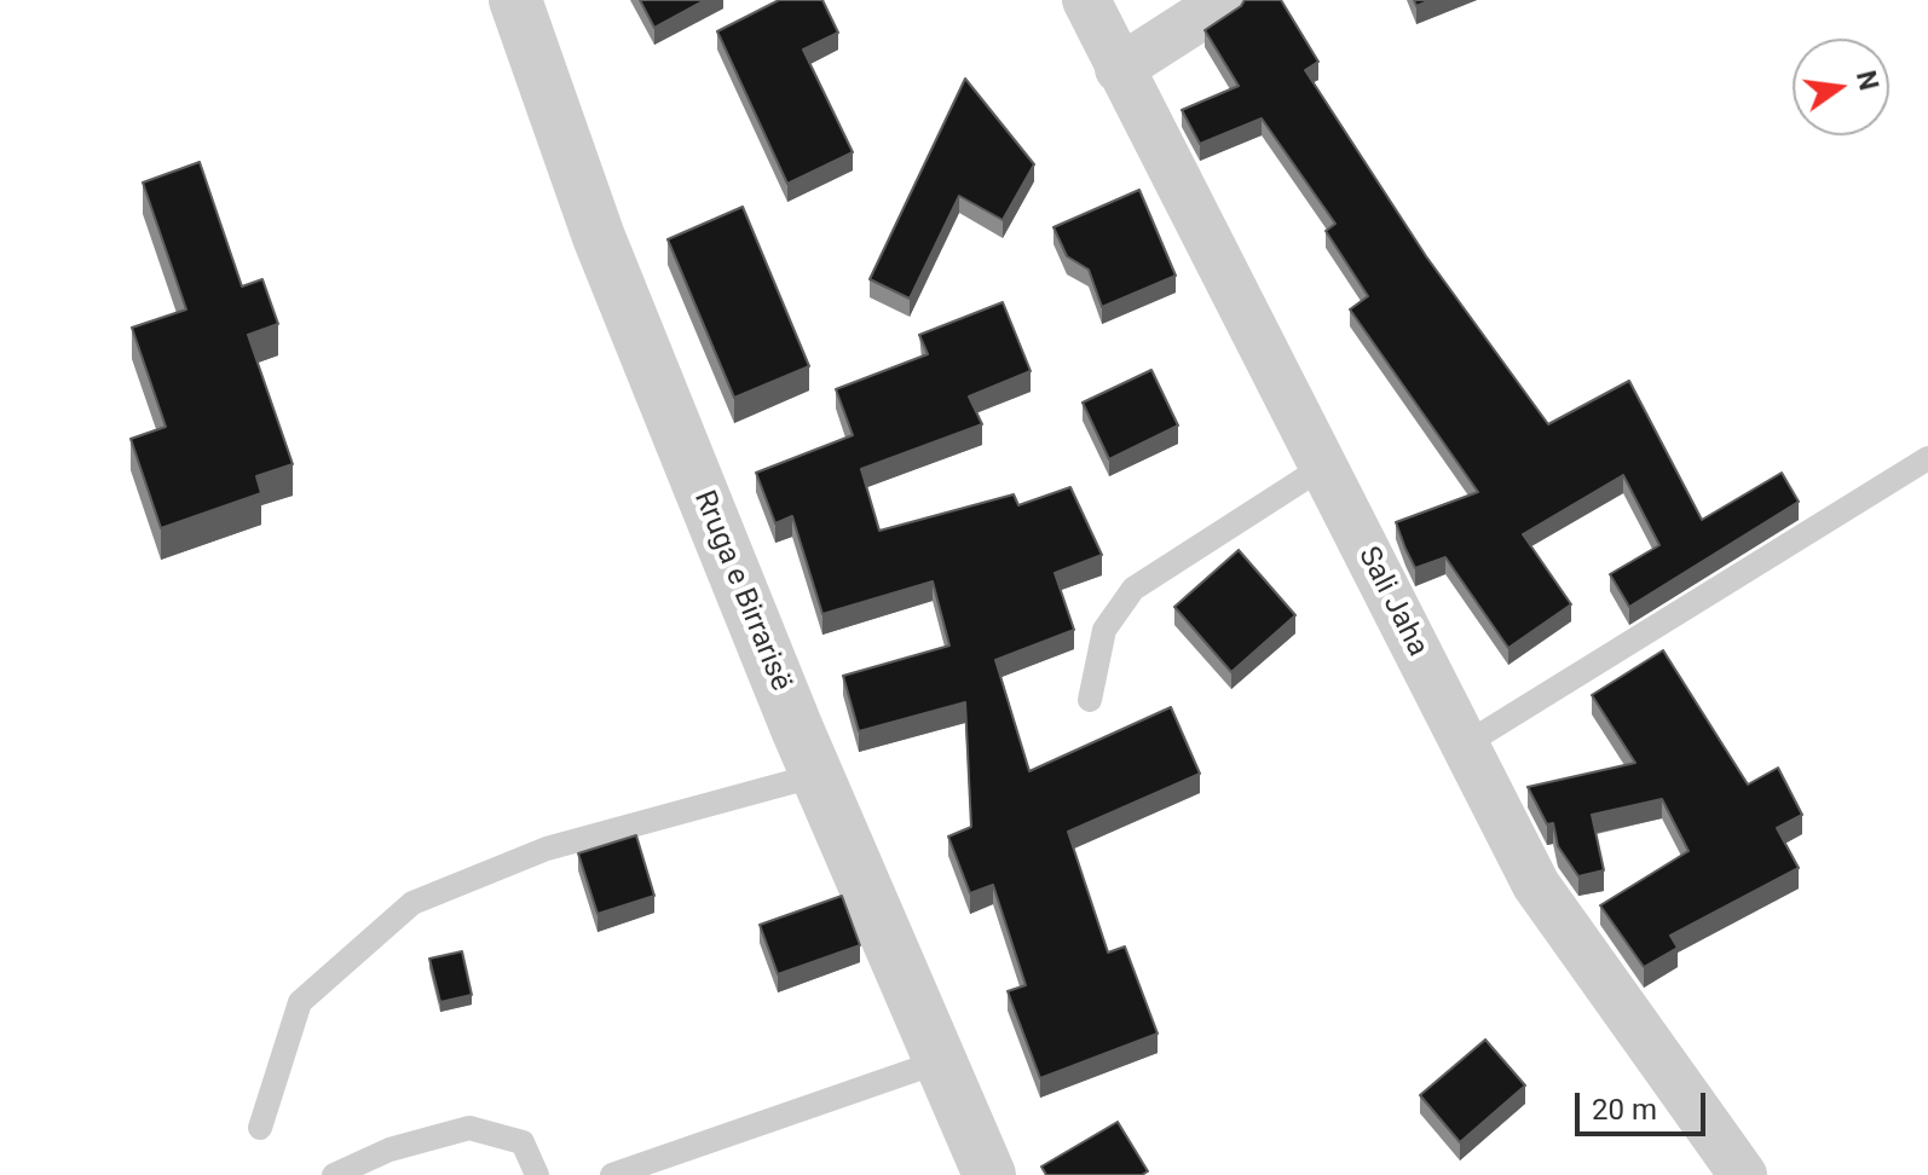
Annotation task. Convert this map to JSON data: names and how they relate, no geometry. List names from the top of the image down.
{
  "streets": {
    "street": ["Rruga e Birrarisë", "Sali Jaha"]
  },
  "scale_bar": "20 m",
  "north": "right"
}
